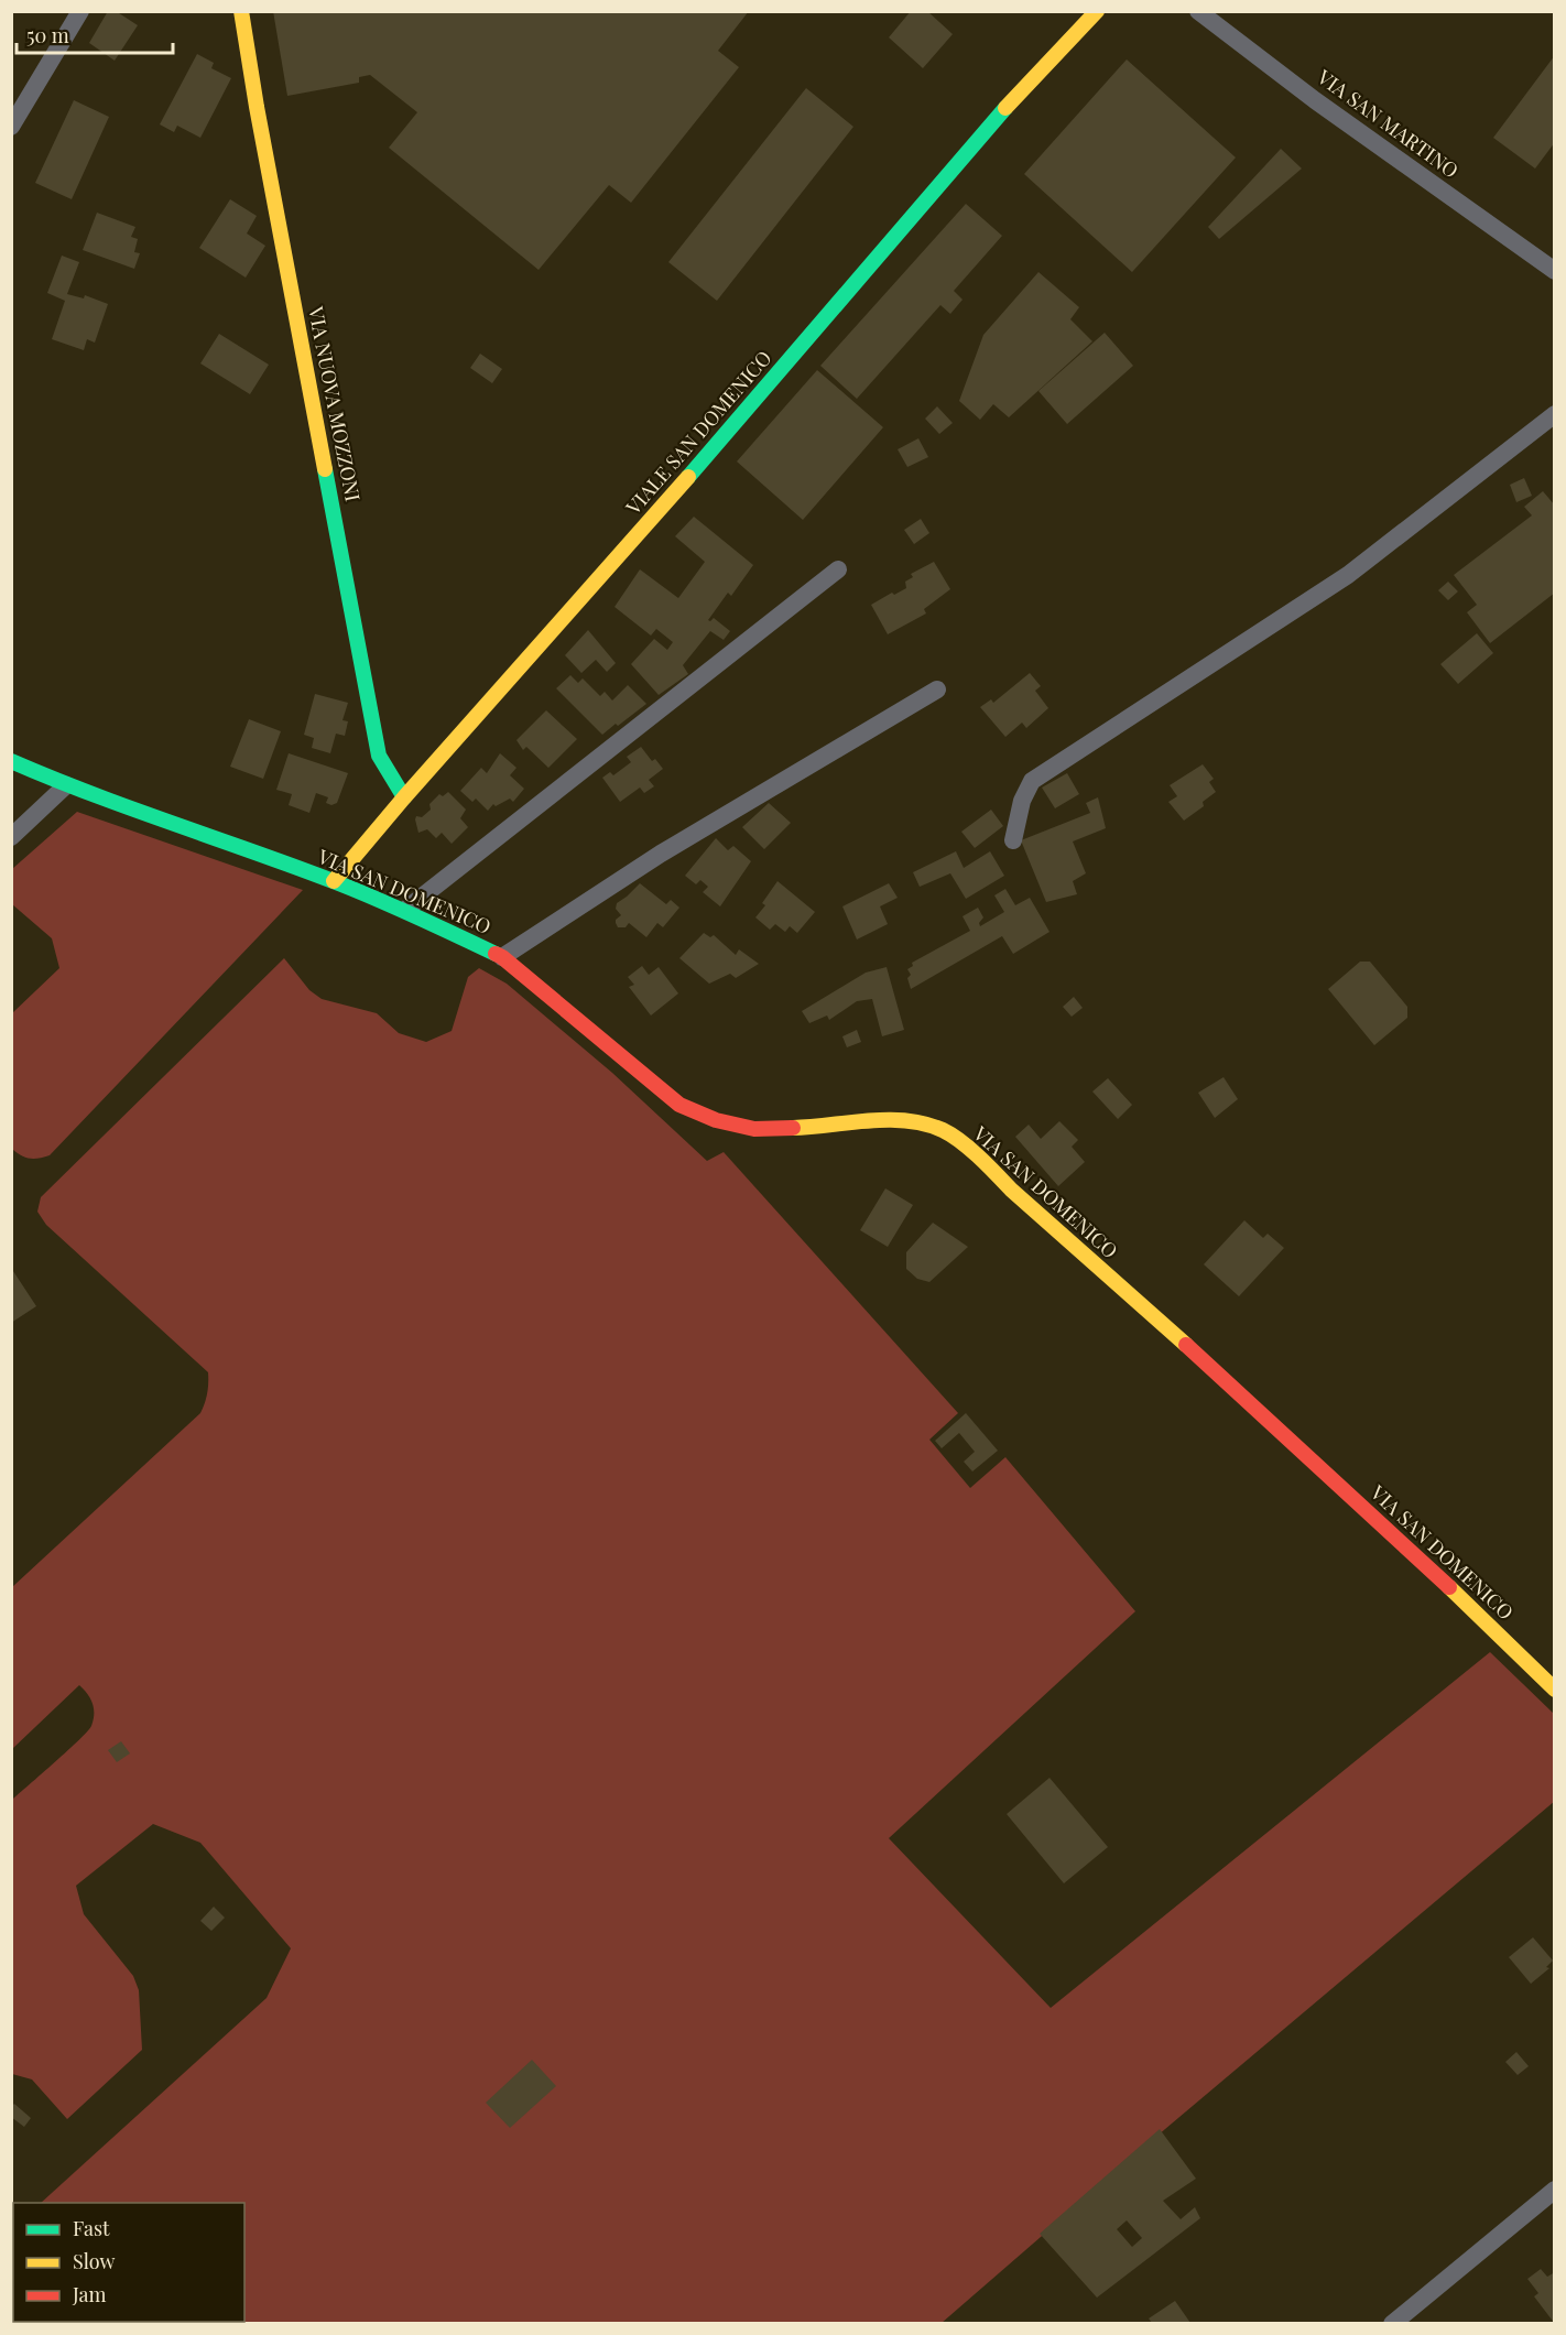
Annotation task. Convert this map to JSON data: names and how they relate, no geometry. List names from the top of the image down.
{
  "streets": {
    "street": [
      "VIA SAN MARTINO",
      "VIA NUOVA MOZZONI",
      "VIALE SAN DOMENICO",
      "VIA SAN DOMENICO"
    ]
  },
  "crossings": [
    ["VIA NUOVA MOZZONI", "VIALE SAN DOMENICO"],
    ["VIALE SAN DOMENICO", "VIA SAN DOMENICO"]
  ],
  "legend": ["Fast", "Slow", "Jam"],
  "scale_bar": "50 m"
}
